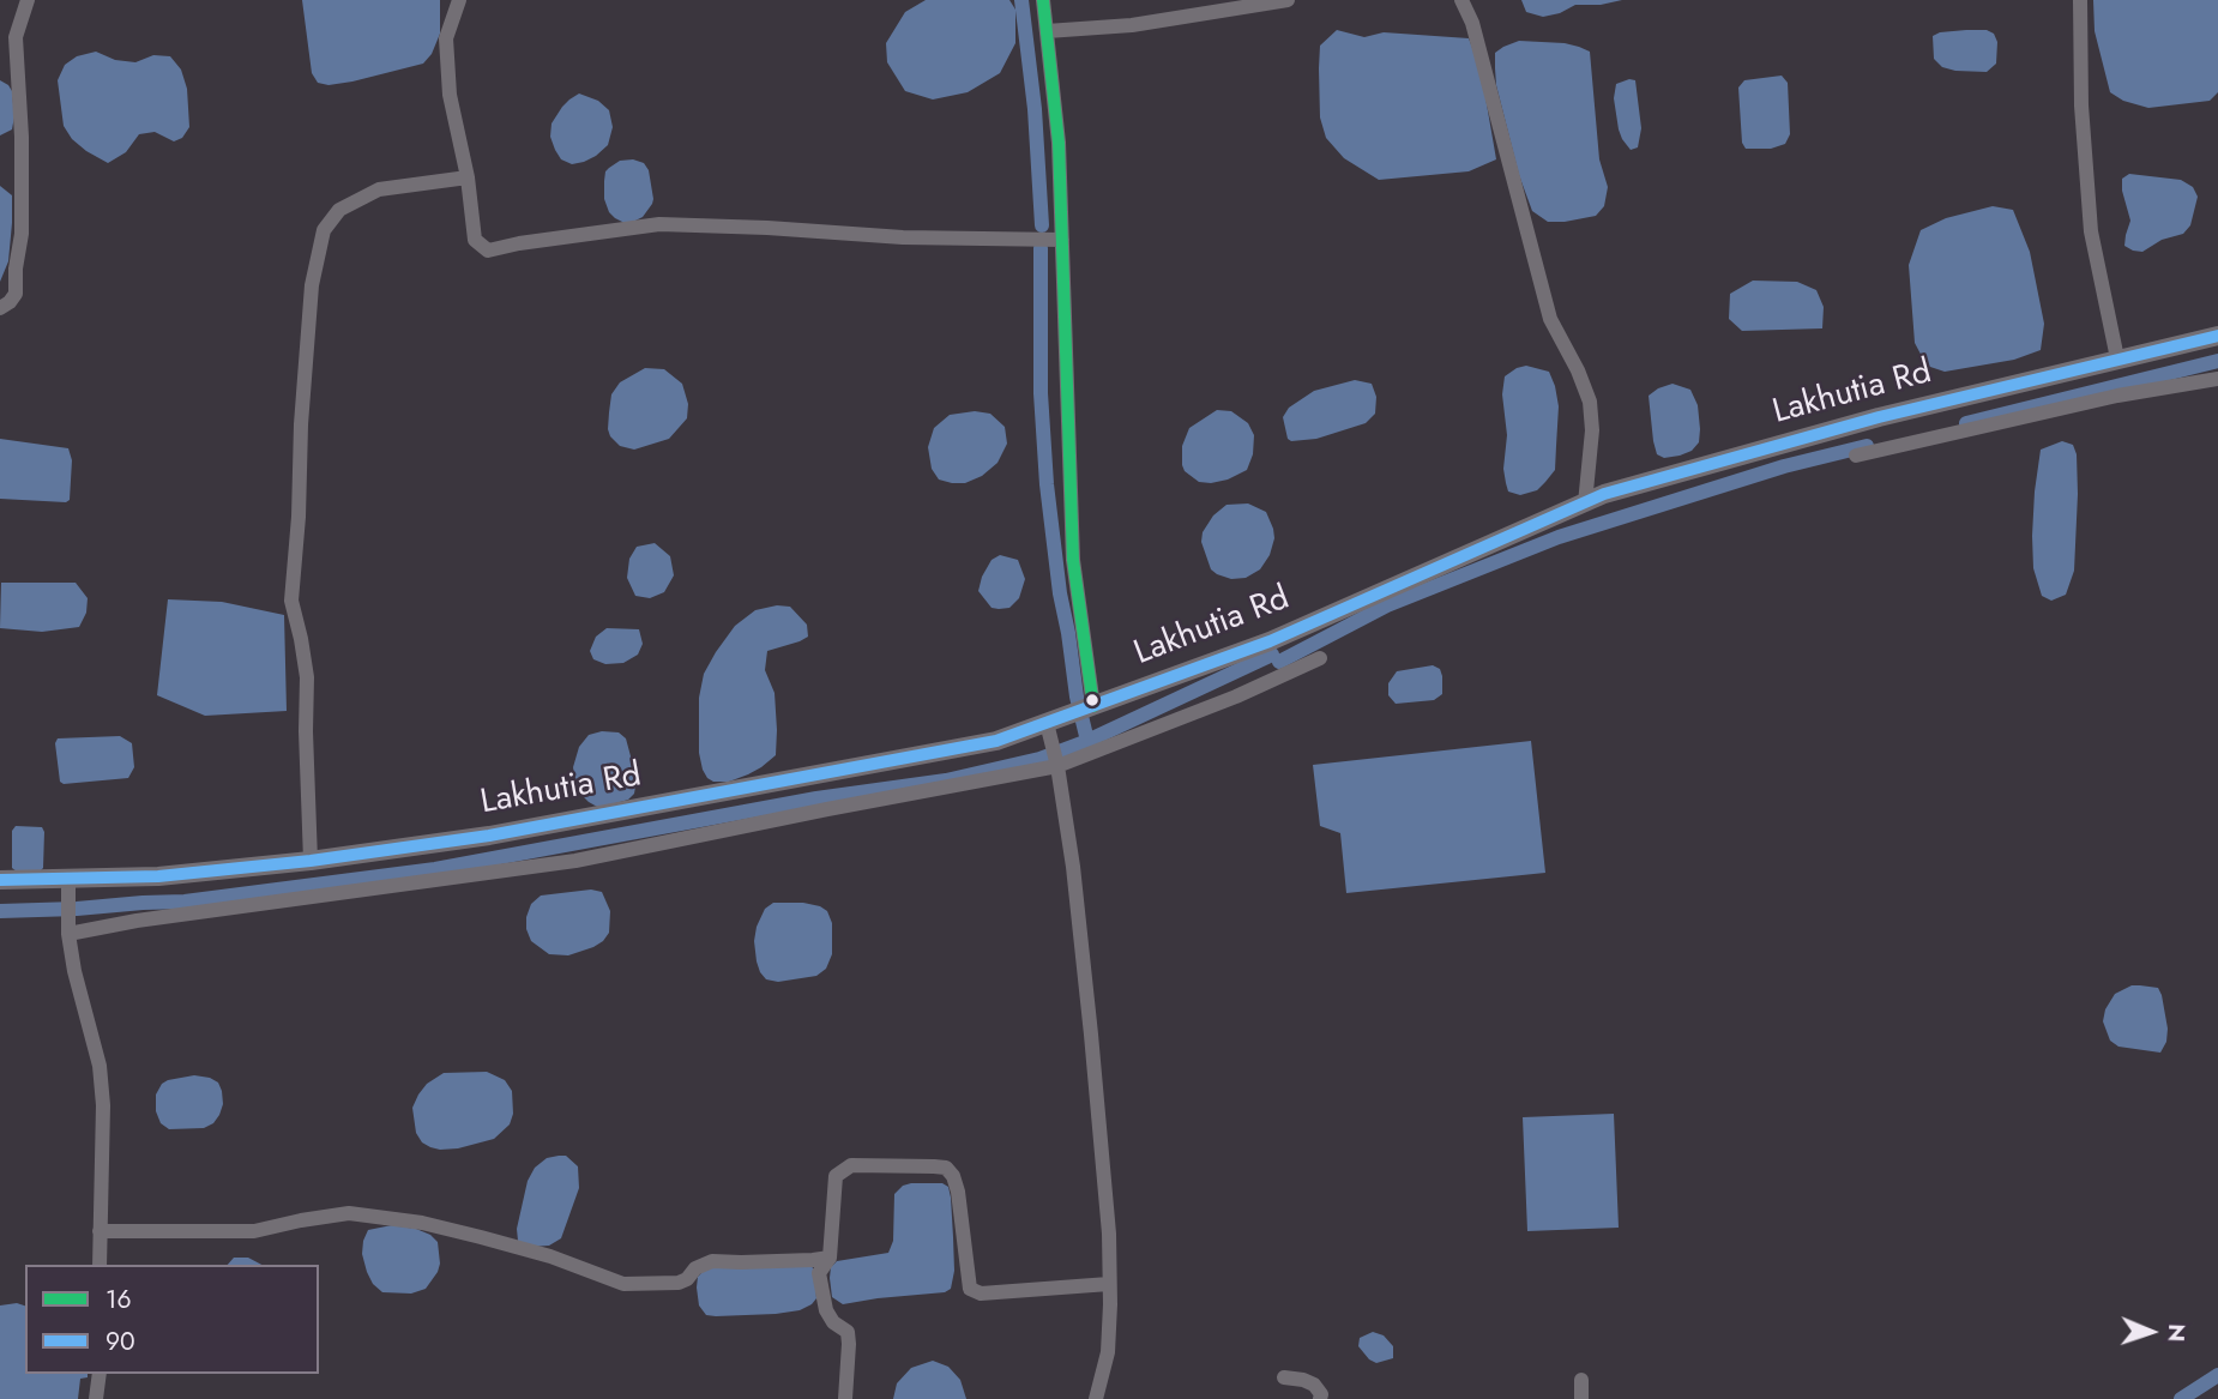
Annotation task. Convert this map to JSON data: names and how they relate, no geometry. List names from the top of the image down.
{
  "streets": {
    "street": ["Lakhutia Rd"]
  },
  "lines": ["transit line 16", "transit line 90"],
  "legend": ["16", "90"],
  "north": "right"
}
